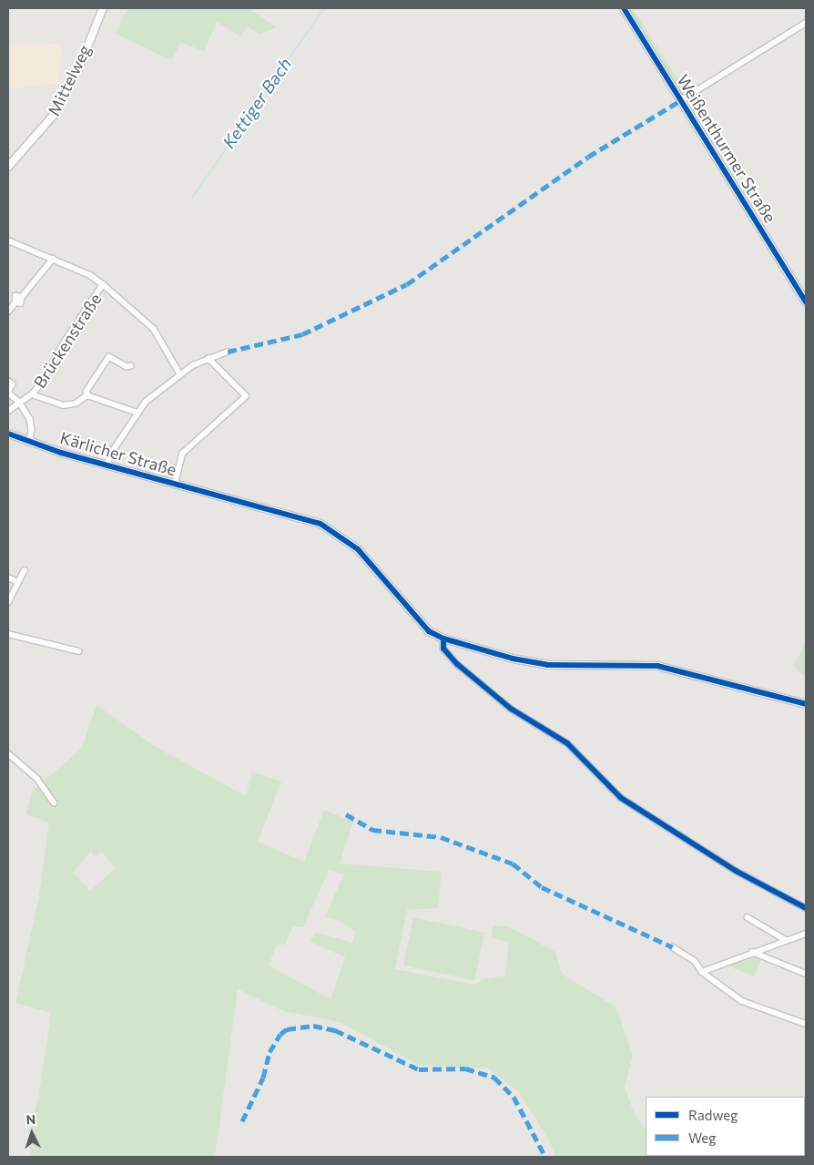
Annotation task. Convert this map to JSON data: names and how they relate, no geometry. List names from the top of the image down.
{
  "streets": {
    "street": [
      "Mittelweg",
      "Weißenthurmer Straße",
      "Brückenstraße",
      "Kärlicher Straße"
    ]
  },
  "water": ["Kettiger Bach"],
  "legend": ["Radweg", "Weg"],
  "north": "top"
}
